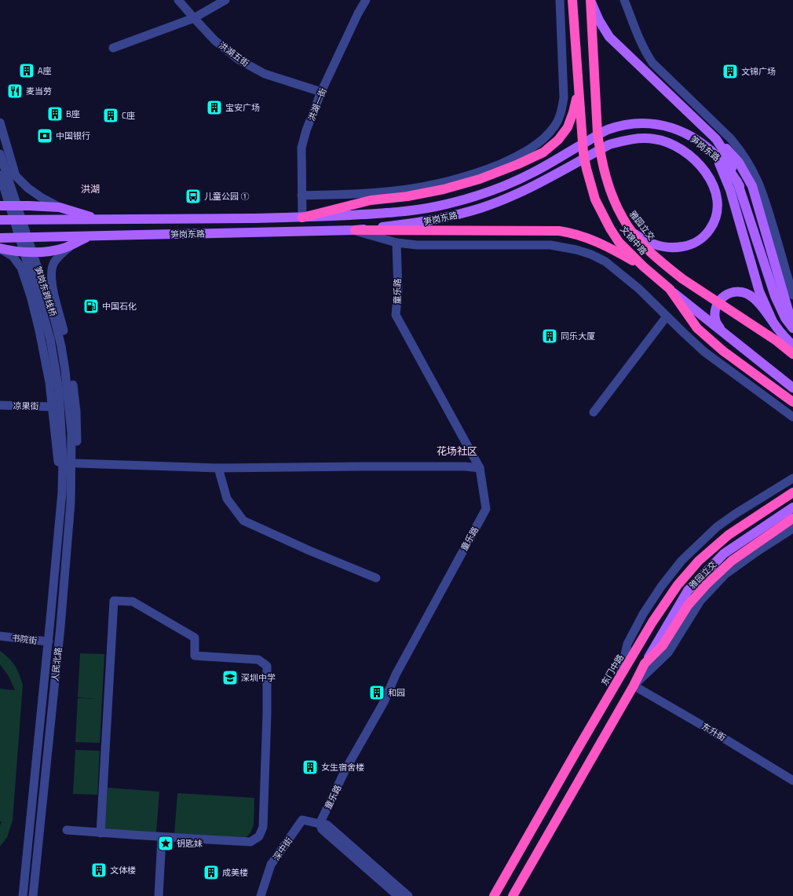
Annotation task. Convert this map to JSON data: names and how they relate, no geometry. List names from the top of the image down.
{
  "streets": {
    "highway": ["雅园立交", "文锦中路", "东门中路"],
    "main road": ["笋岗东路"],
    "street": [
      "洪湖五街",
      "洪湖一街",
      "笋岗东跨线桥",
      "童乐路",
      "凉果街",
      "书院街",
      "人民北路",
      "东升街",
      "深中街"
    ]
  },
  "crossings": [
    ["洪湖五街", "洪湖一街"],
    ["洪湖一街", "笋岗东路"],
    ["笋岗东路", "雅园立交"],
    ["笋岗东跨线桥", "人民北路"],
    ["童乐路", "深中街"],
    ["书院街", "人民北路"]
  ],
  "districts": ["洪湖", "花场社区"],
  "places": {
    "building": [
      "A座",
      "文锦广场",
      "宝安广场",
      "B座",
      "C座",
      "同乐大厦",
      "和园",
      "女生宿舍楼",
      "文体楼",
      "成美楼"
    ],
    "restaurant": ["麦当劳"],
    "bank": ["中国银行"],
    "bus stop": ["儿童公园 ①"],
    "fuel station": ["中国石化"],
    "school or university": ["深圳中学"],
    "place": ["钥匙妹"]
  }
}
